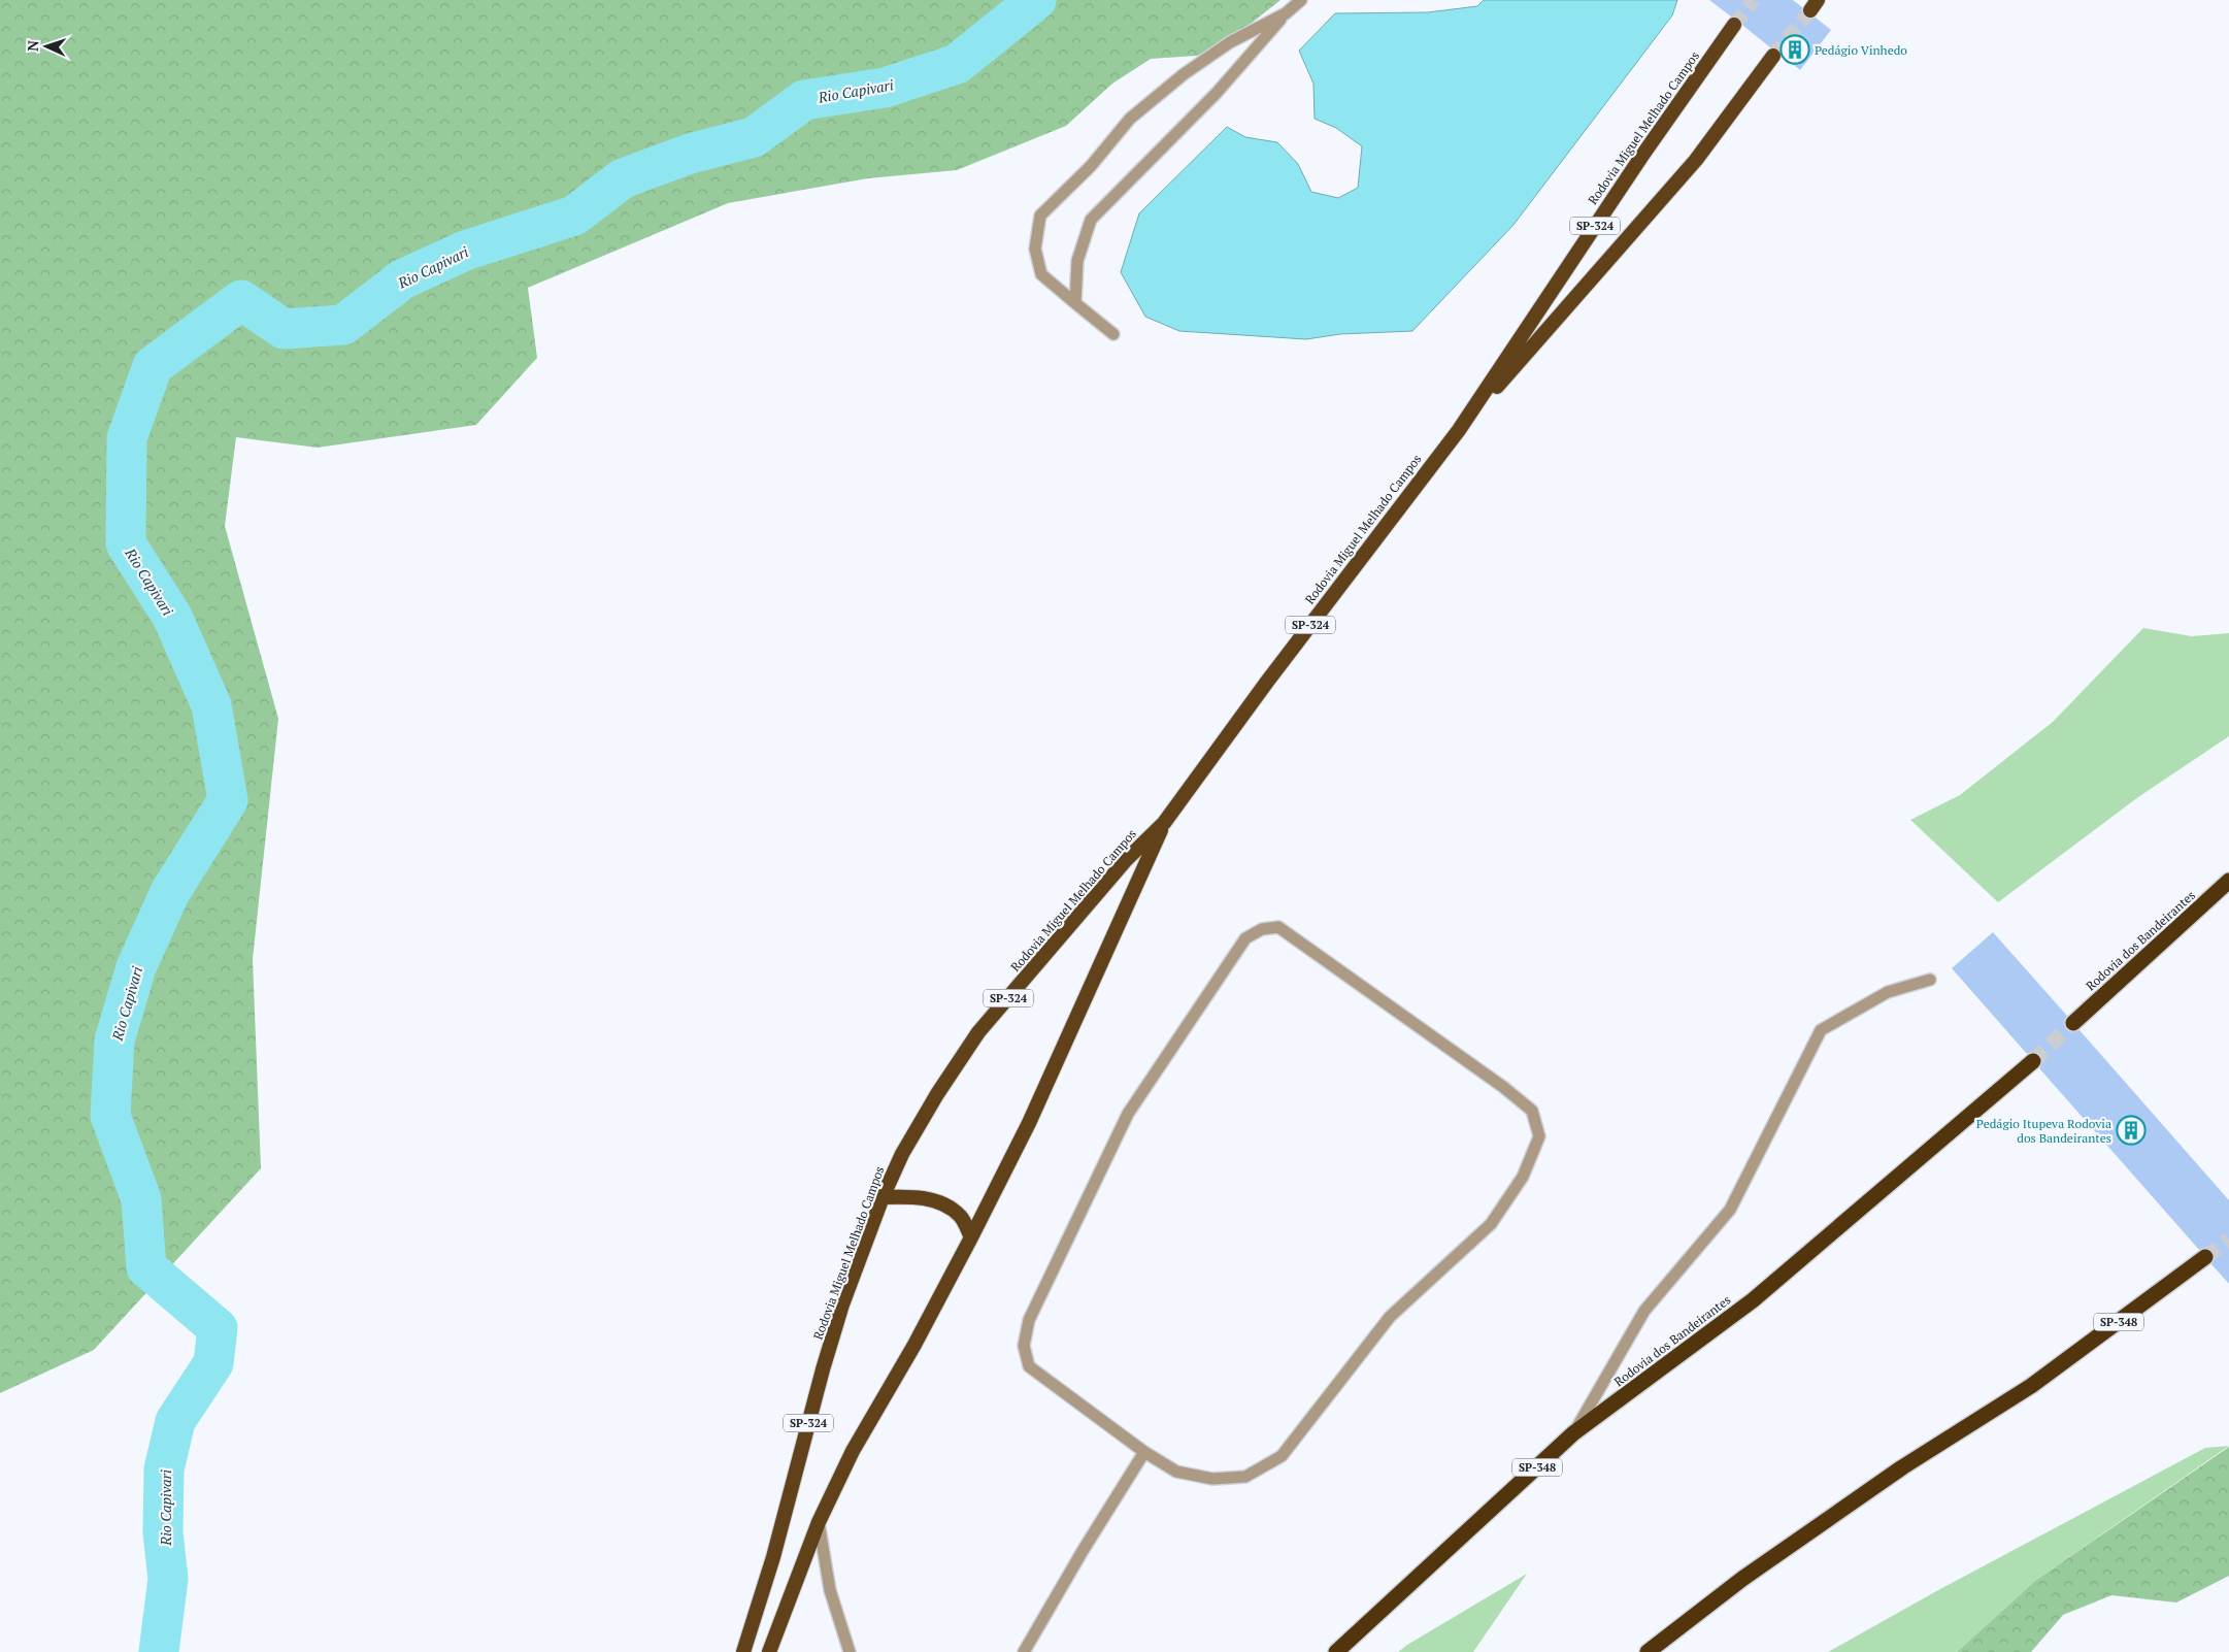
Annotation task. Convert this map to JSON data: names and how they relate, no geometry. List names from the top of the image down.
{
  "streets": {
    "highway": [
      "Rodovia Miguel Melhado Campos",
      "SP-324",
      "Rodovia dos Bandeirantes",
      "SP-348"
    ]
  },
  "water": ["Rio Capivari"],
  "places": {
    "building": ["Pedágio Vinhedo", "Pedágio Itupeva Rodovia dos Bandeirantes"]
  },
  "north": "left"
}
